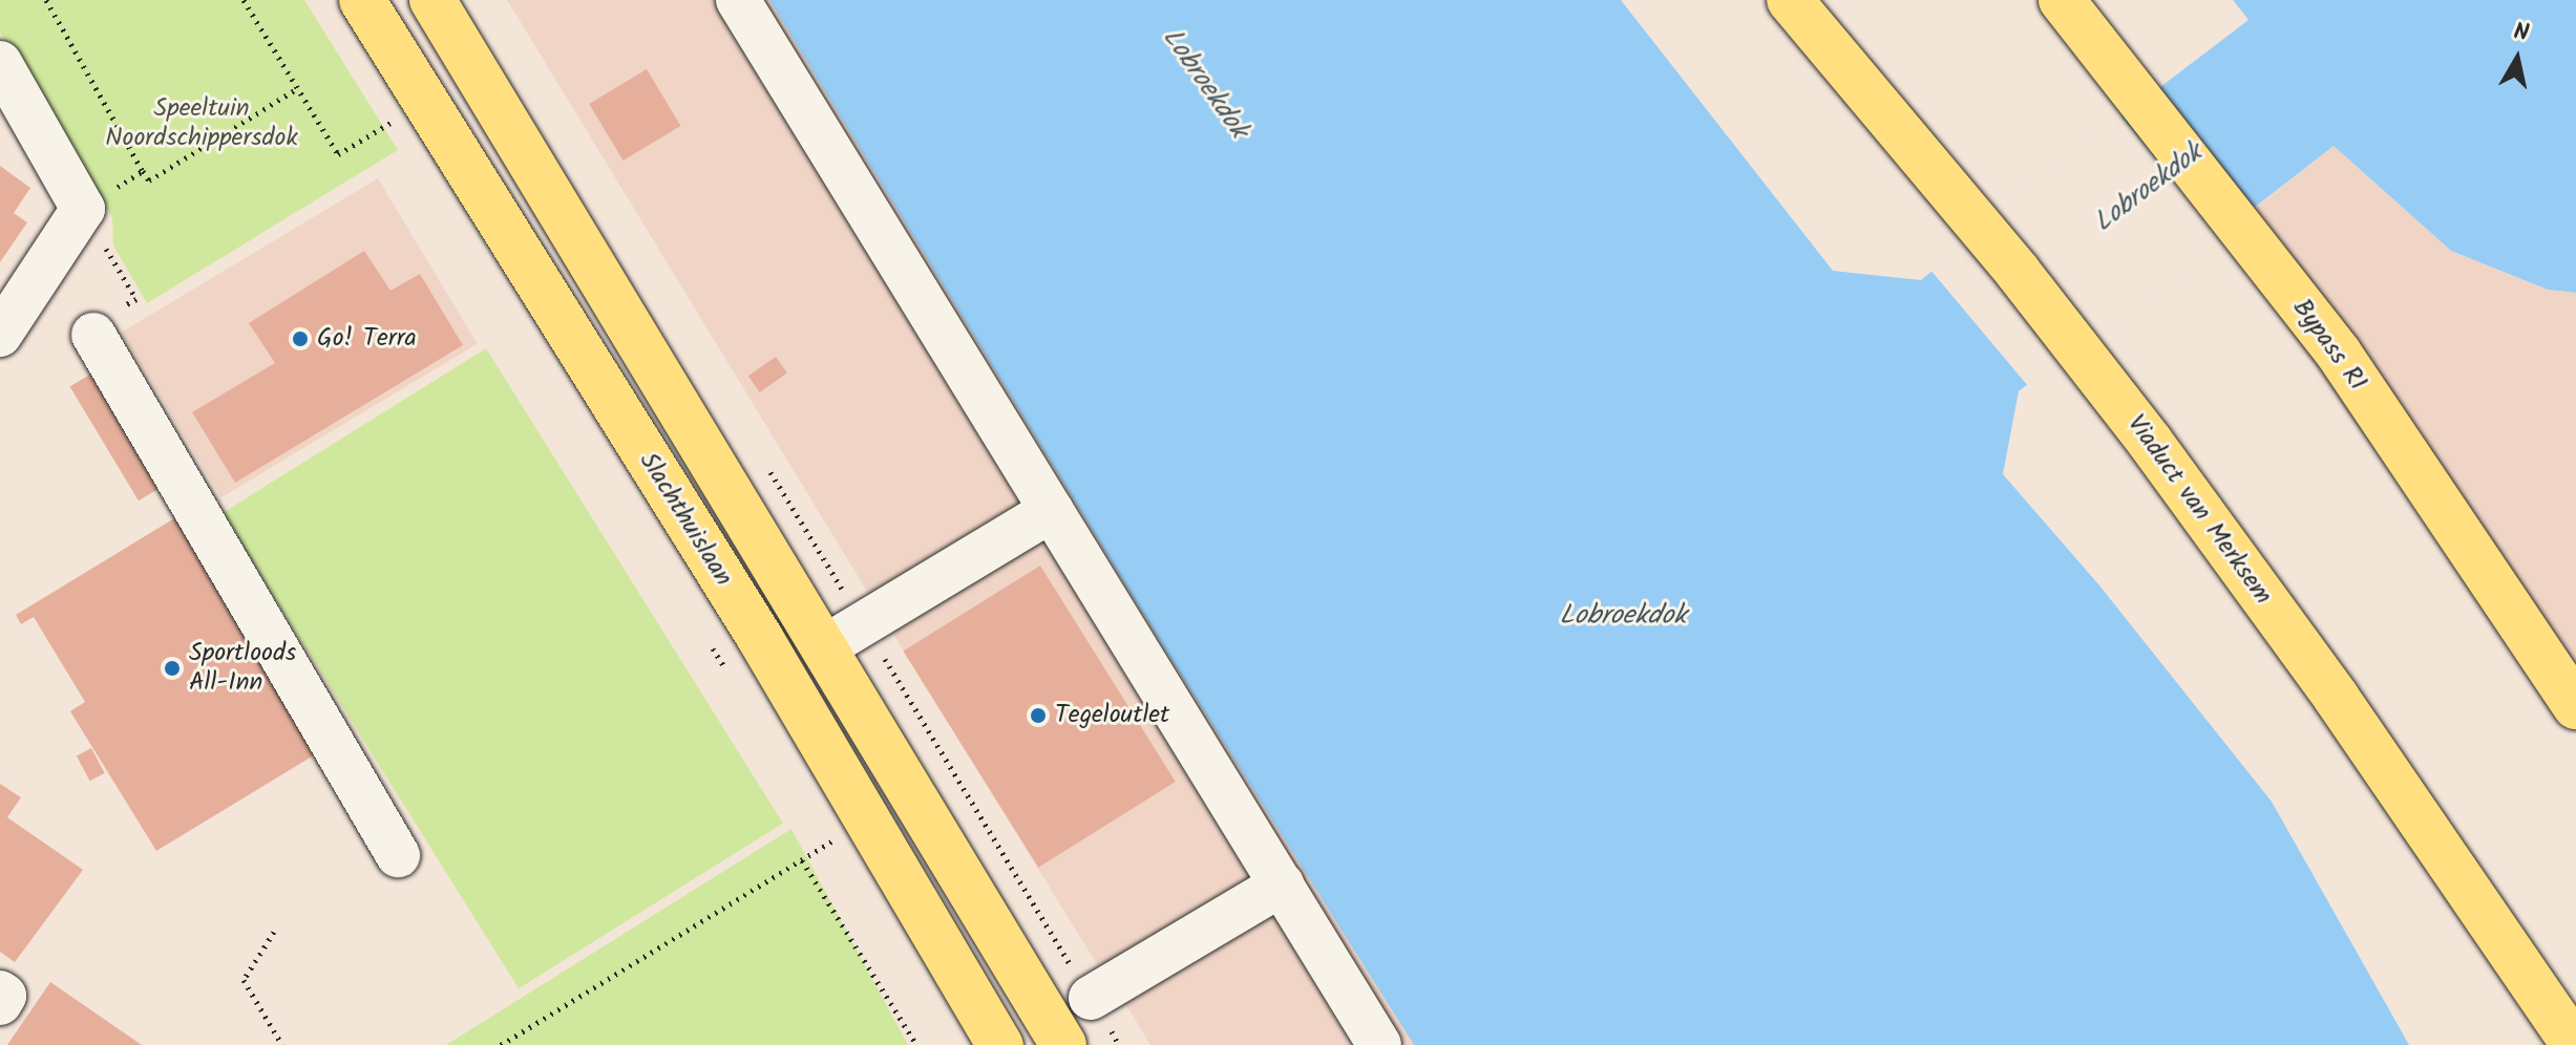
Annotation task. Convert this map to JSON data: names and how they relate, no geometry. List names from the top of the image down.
{
  "streets": {
    "main road": ["Bypass R1", "Viaduct van Merksem", "Slachthuislaan"]
  },
  "water": ["Lobroekdok"],
  "parks": ["Speeltuin Noordschippersdok"],
  "places": ["Go! Terra", "Sportloods All-Inn", "Tegeloutlet"],
  "north": "top"
}
